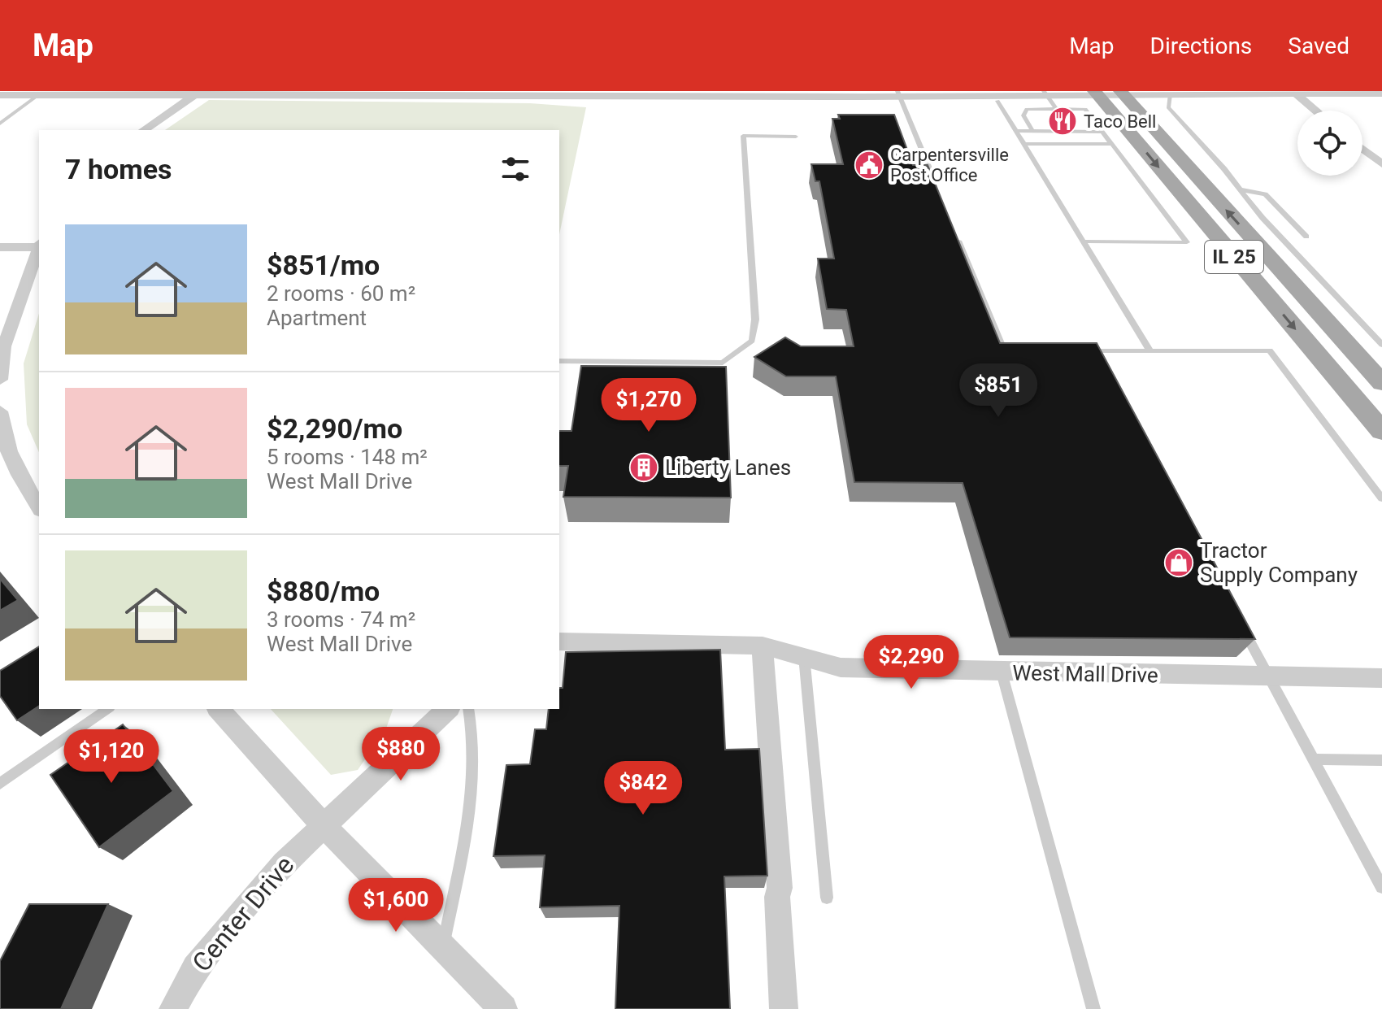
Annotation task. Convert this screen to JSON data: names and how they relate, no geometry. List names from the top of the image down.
{
  "streets": {
    "main road": ["IL 25"],
    "street": ["West Mall Drive", "Center Drive"]
  },
  "places": {
    "restaurant": ["Taco Bell"],
    "public building": ["Carpentersville Post Office"],
    "building": ["Liberty Lanes"],
    "shop": ["Tractor Supply Company"]
  },
  "page": {
    "header": "Map",
    "nav": ["Map", "Directions", "Saved"],
    "heading": "7 homes",
    "list": [
      {
        "name": "$851/mo",
        "note": "2 rooms · 60 m² · Apartment"
      },
      {
        "name": "$2,290/mo",
        "note": "5 rooms · 148 m² · West Mall Drive"
      },
      {
        "name": "$880/mo",
        "note": "3 rooms · 74 m² · West Mall Drive"
      }
    ],
    "price": [
      "$851",
      "$1,270",
      "$2,290",
      "$880",
      "$1,120",
      "$842",
      "$1,600"
    ]
  }
}
